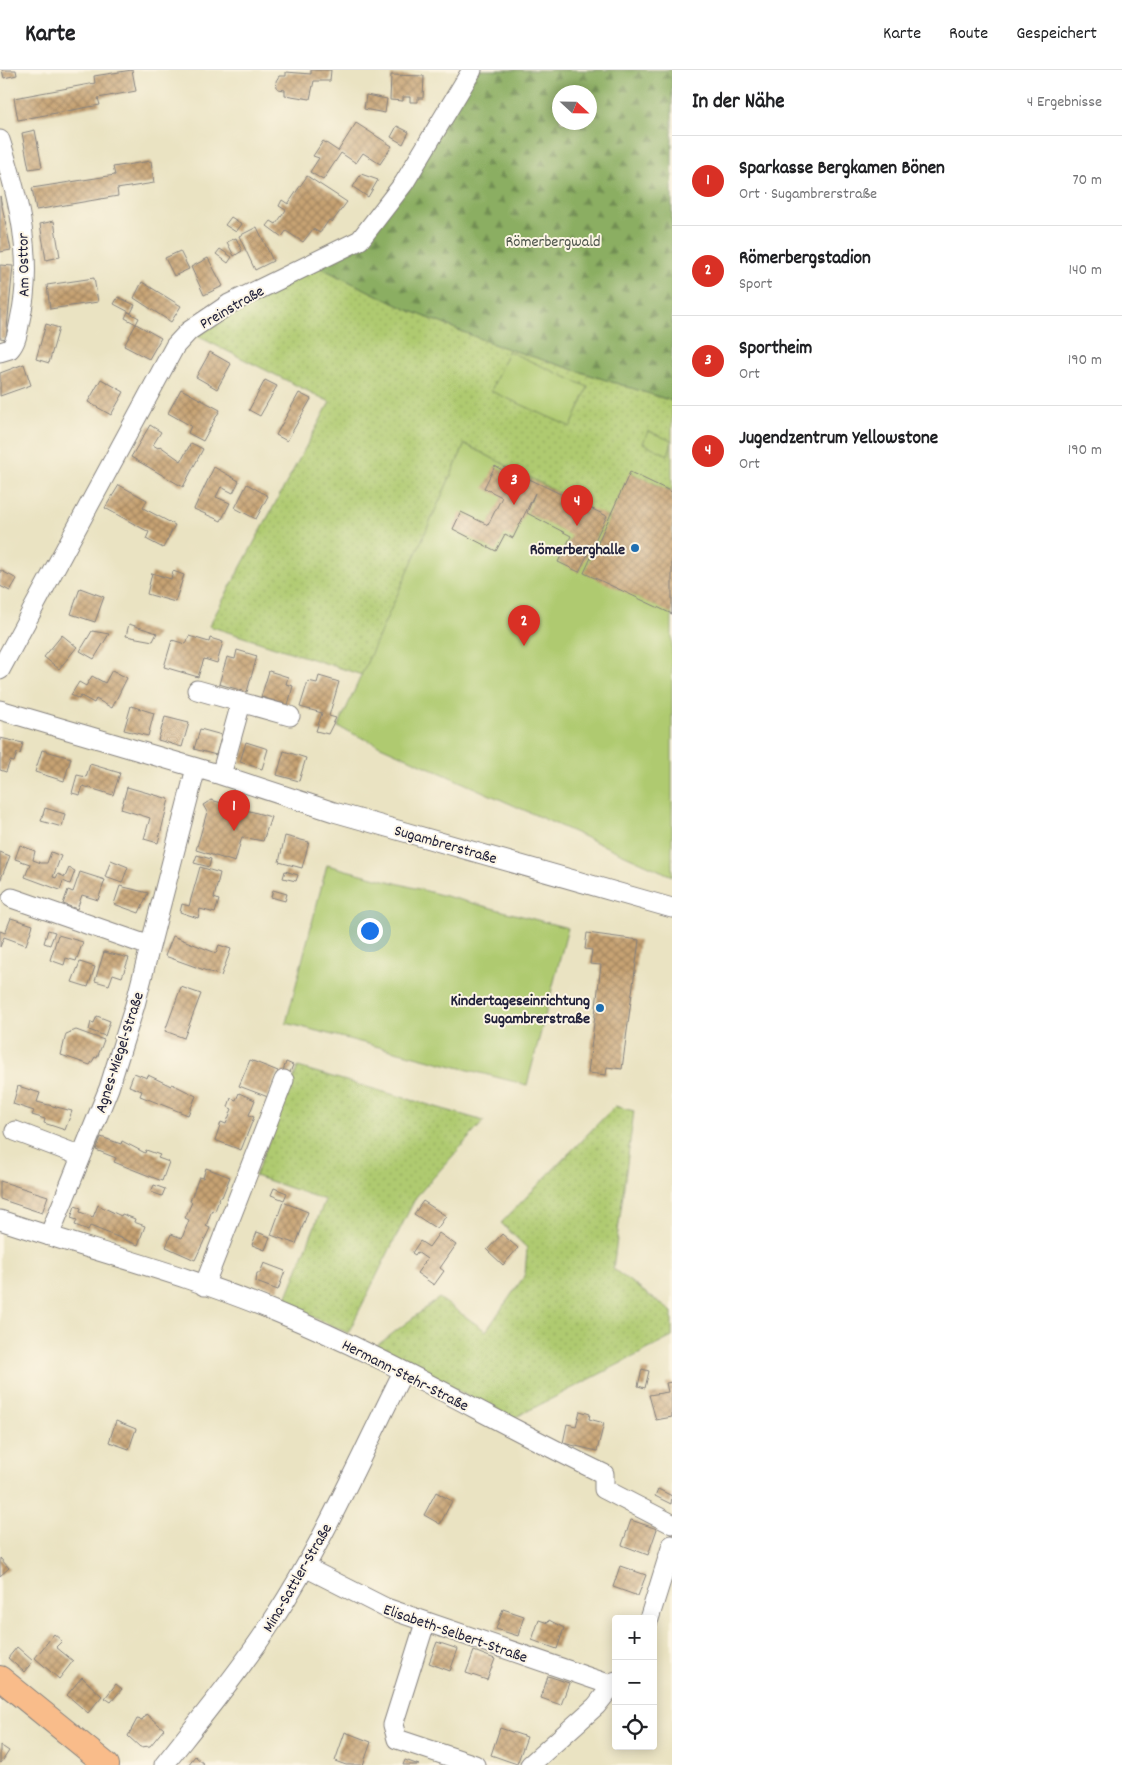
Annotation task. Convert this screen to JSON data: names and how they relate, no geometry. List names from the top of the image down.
{
  "streets": {
    "street": [
      "Am Osttor",
      "Preinstraße",
      "Sugambrerstraße",
      "Agnes-Miegel-Straße",
      "Hermann-Stehr-Straße",
      "Mina-Sattler-Straße",
      "Elisabeth-Selbert-Straße"
    ]
  },
  "crossings": [
    ["Sugambrerstraße", "Agnes-Miegel-Straße"],
    ["Agnes-Miegel-Straße", "Hermann-Stehr-Straße"],
    ["Hermann-Stehr-Straße", "Mina-Sattler-Straße"],
    ["Mina-Sattler-Straße", "Elisabeth-Selbert-Straße"]
  ],
  "parks": ["Römerbergwald"],
  "places": ["Römerberghalle", "Kindertageseinrichtung Sugambrerstraße"],
  "north": "right",
  "page": {
    "header": "Karte",
    "nav": ["Karte", "Route", "Gespeichert"],
    "heading": ["In der Nähe", "4 Ergebnisse"],
    "list": [
      {
        "mark": "1",
        "name": "Sparkasse Bergkamen Bönen",
        "note": "Ort · Sugambrerstraße",
        "value": "70 m"
      },
      {
        "mark": "2",
        "name": "Römerbergstadion",
        "note": "Sport",
        "value": "140 m"
      },
      {
        "mark": "3",
        "name": "Sportheim",
        "note": "Ort",
        "value": "190 m"
      },
      {
        "mark": "4",
        "name": "Jugendzentrum Yellowstone",
        "note": "Ort",
        "value": "190 m"
      }
    ],
    "pins": [
      "3",
      "4",
      "2",
      "1"
    ],
    "map_buttons": ["+", "−"]
  }
}
